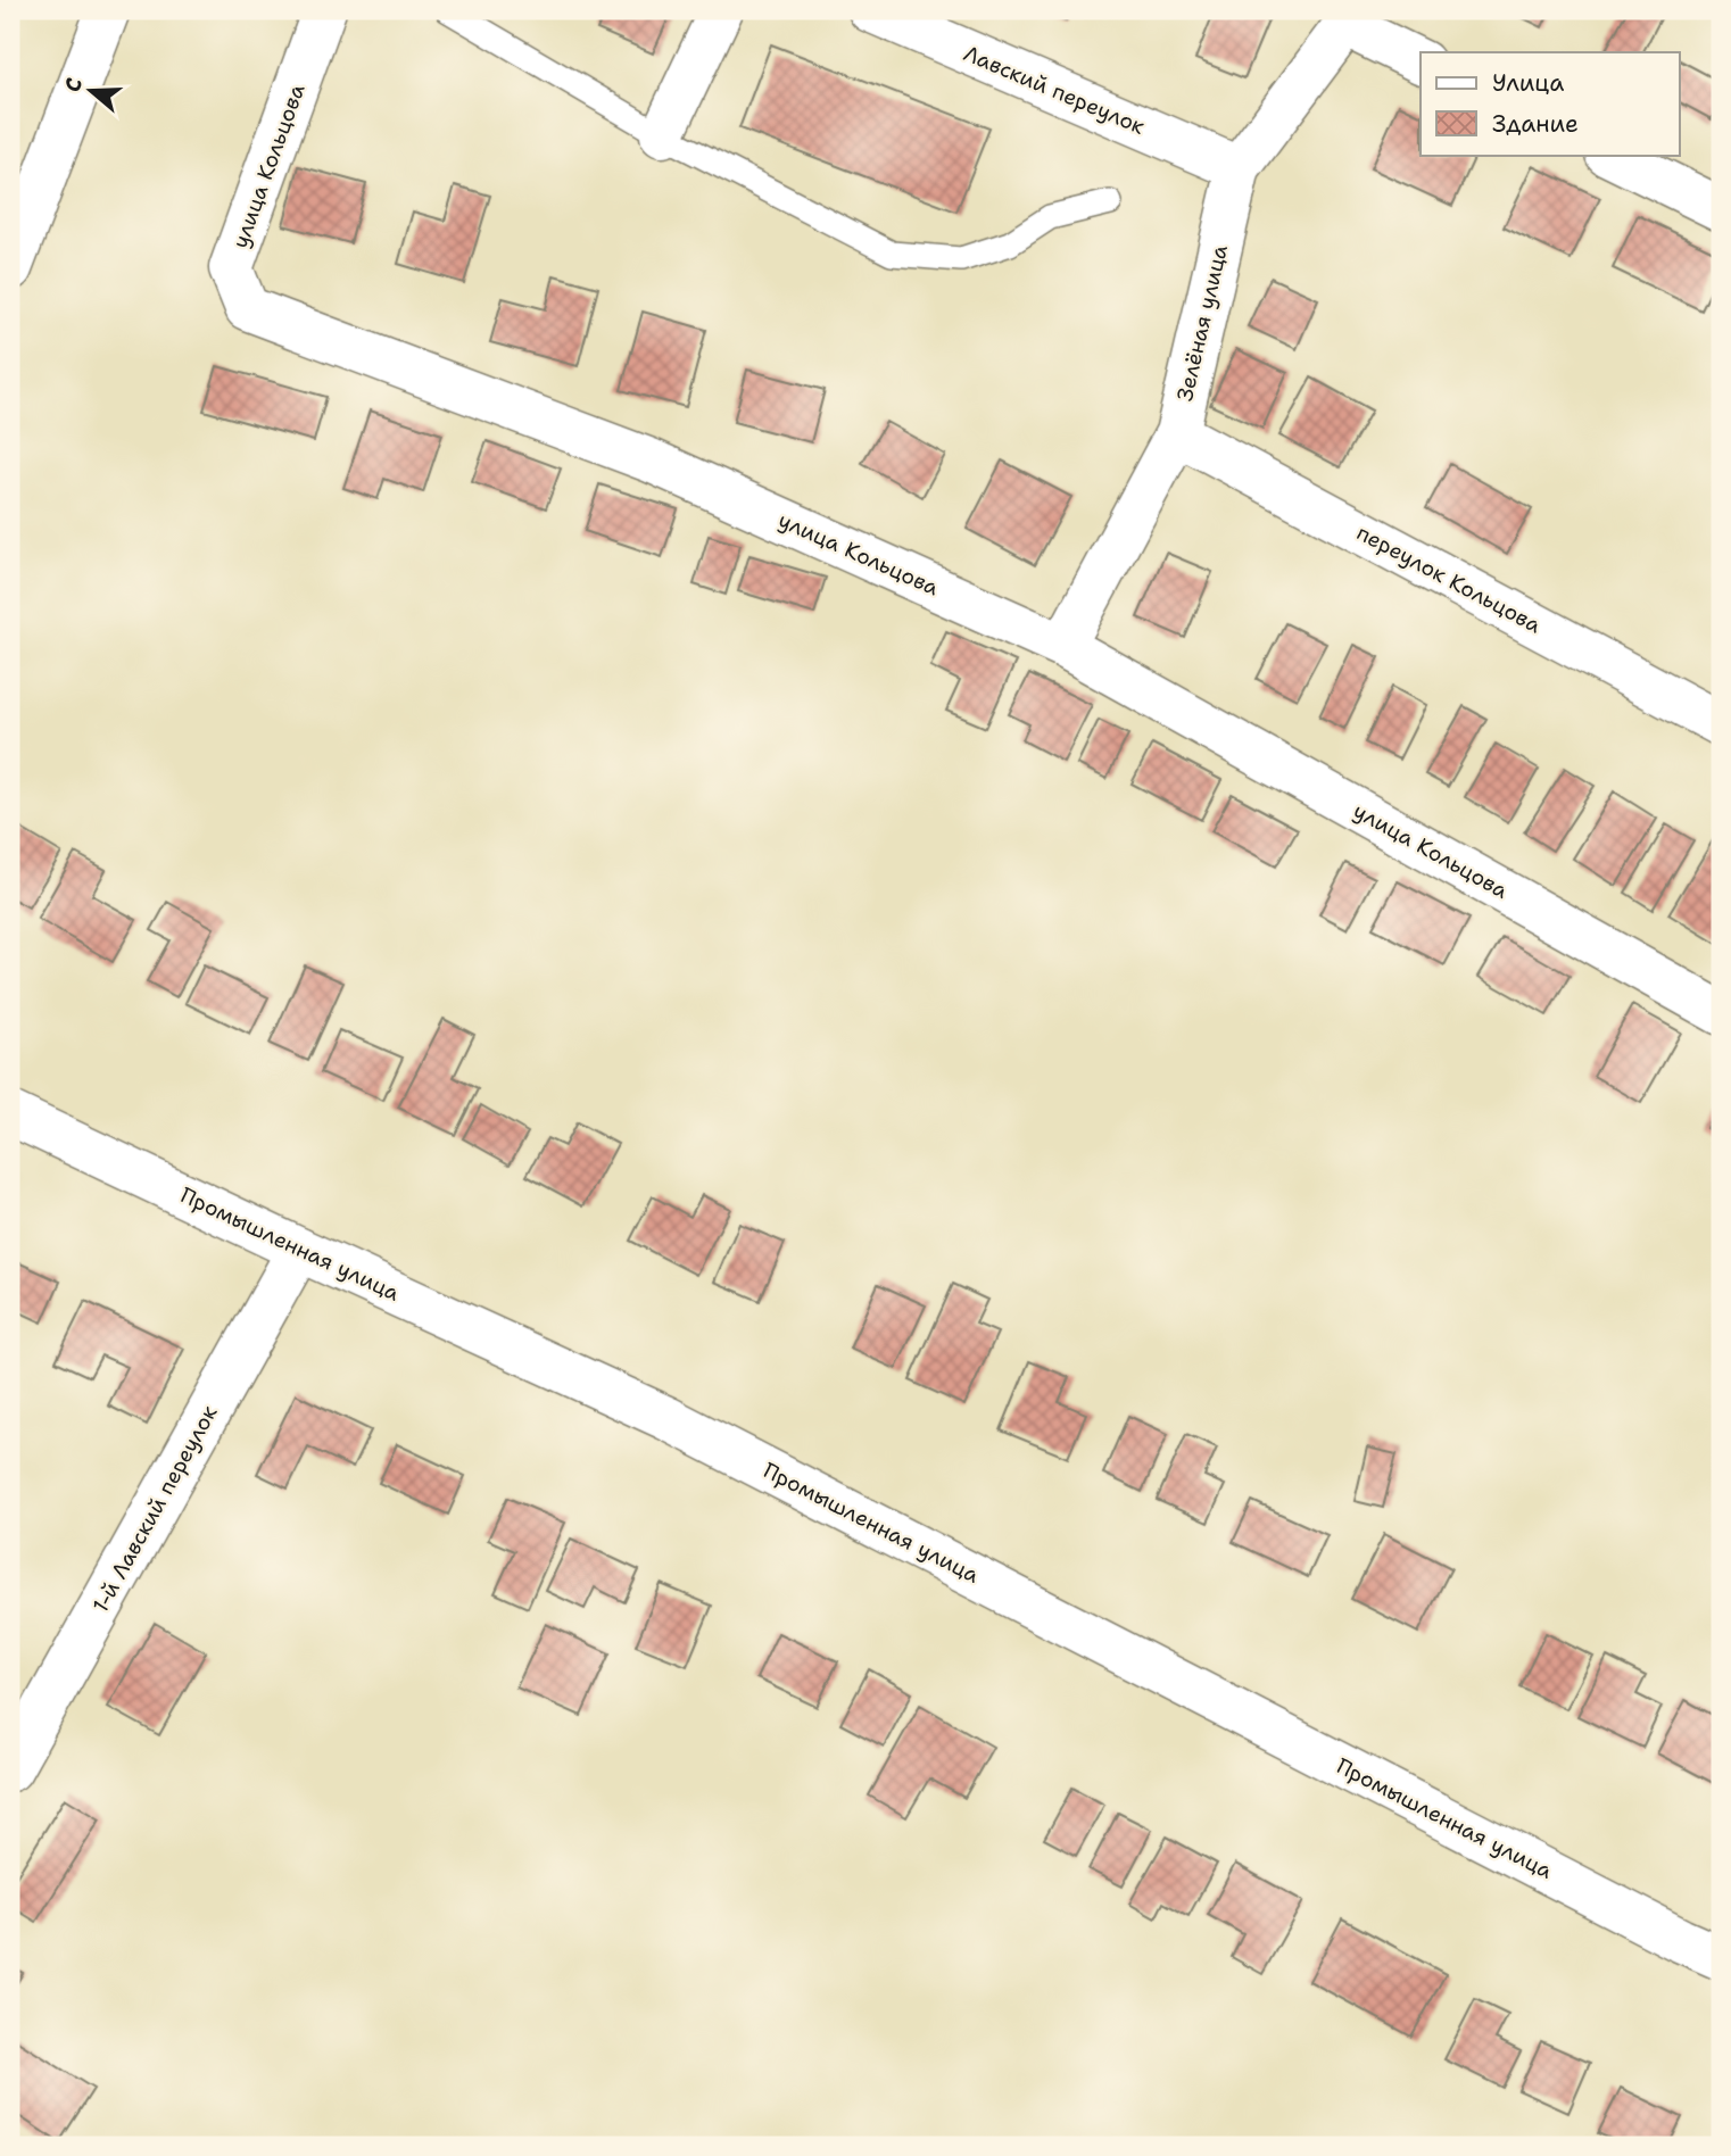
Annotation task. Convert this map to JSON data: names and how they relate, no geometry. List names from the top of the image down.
{
  "streets": {
    "main road": [
      "Лавский переулок",
      "улица Кольцова",
      "Зелёная улица",
      "переулок Кольцова",
      "Промышленная улица",
      "1-й Лавский переулок"
    ]
  },
  "crossings": [
    ["Лавский переулок", "Зелёная улица"],
    ["улица Кольцова", "Зелёная улица"],
    ["Зелёная улица", "переулок Кольцова"],
    ["Промышленная улица", "1-й Лавский переулок"]
  ],
  "legend": ["Улица", "Здание"],
  "north": "left"
}
